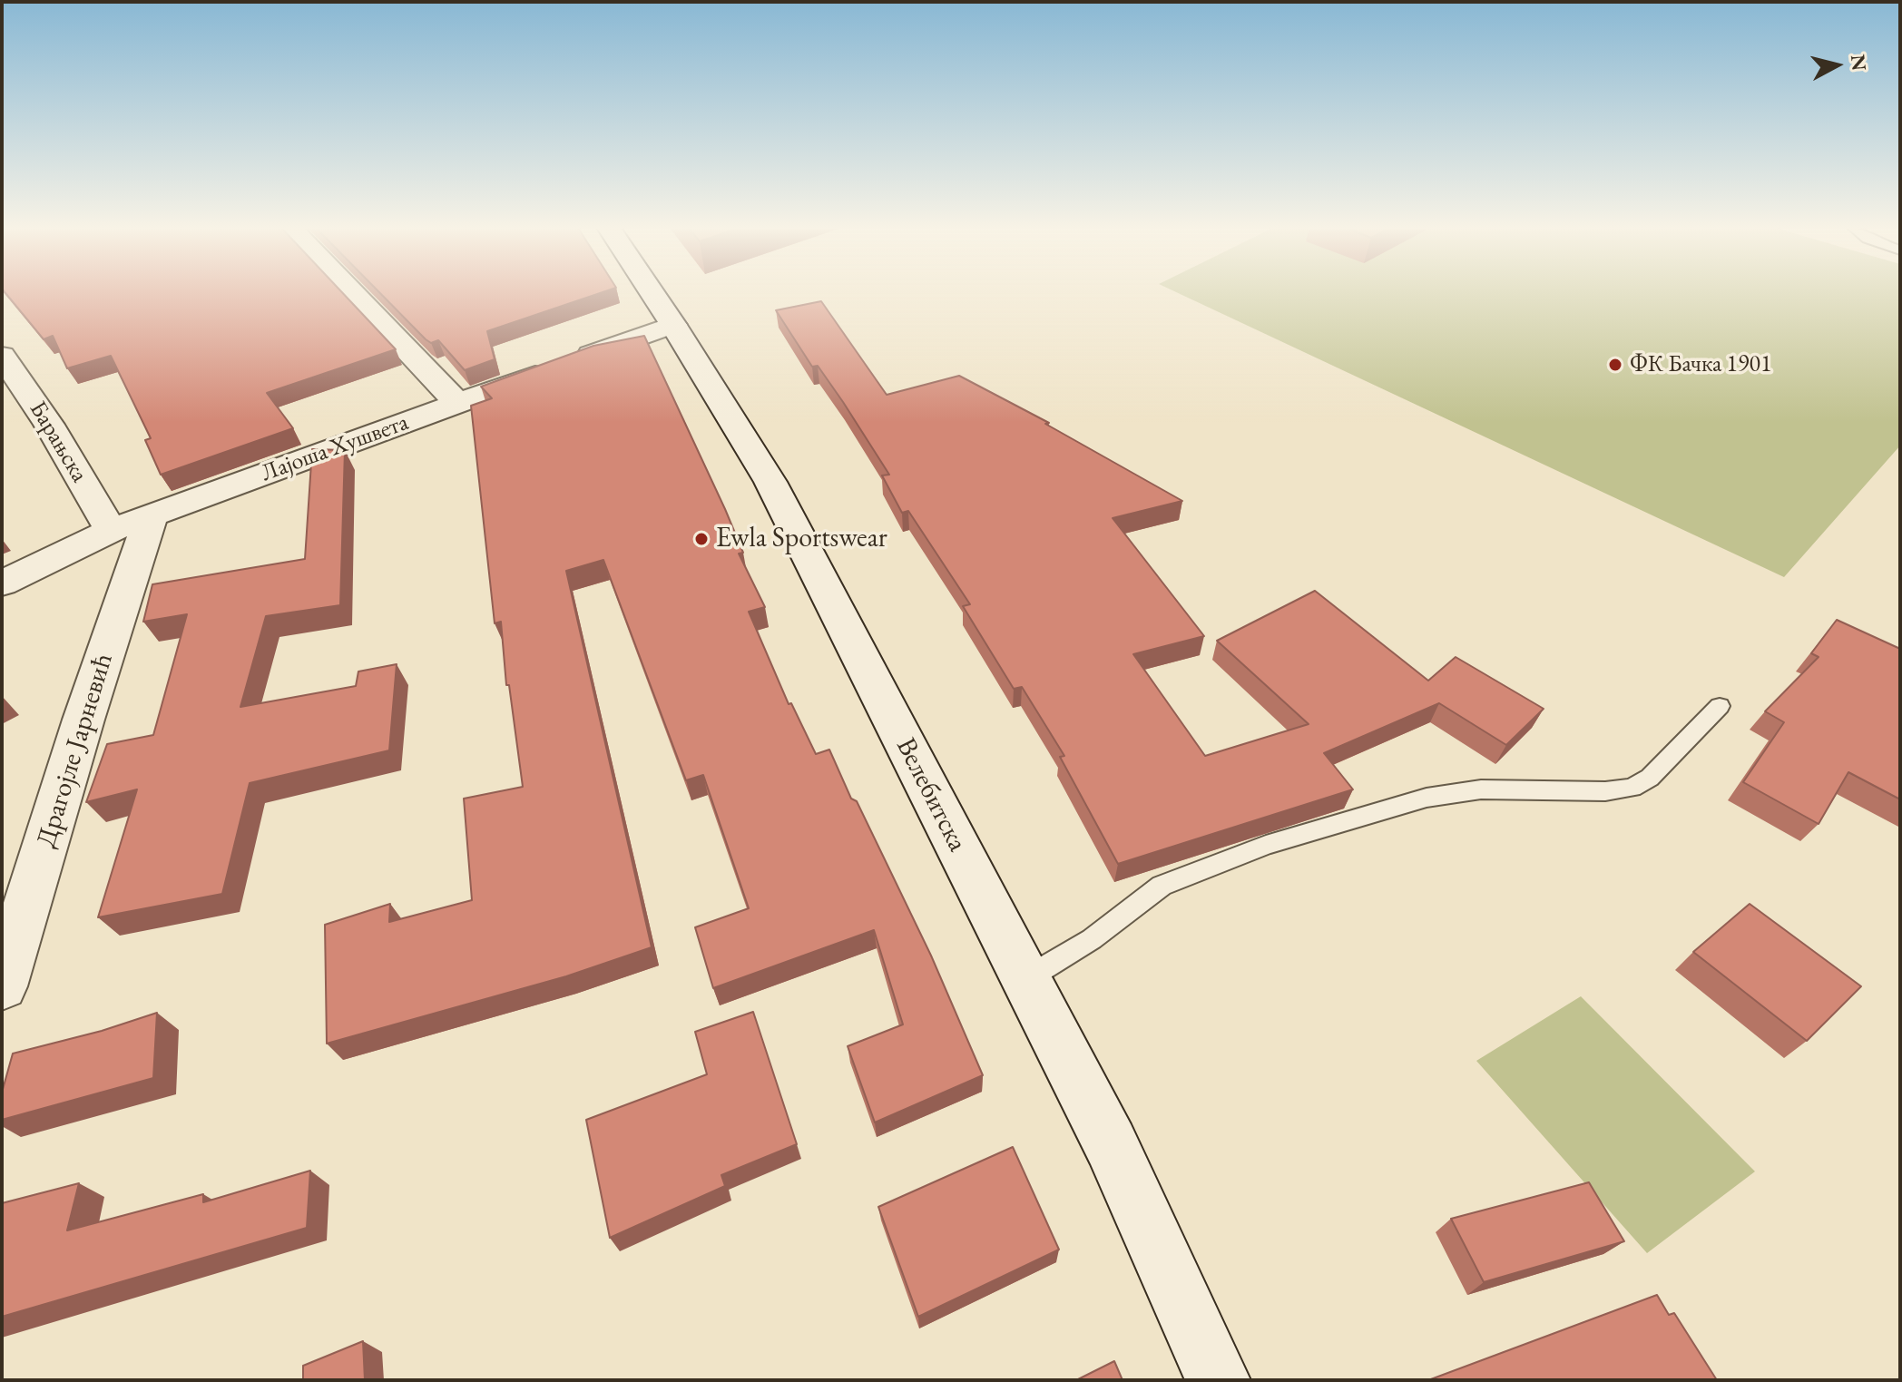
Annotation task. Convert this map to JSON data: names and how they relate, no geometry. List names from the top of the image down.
{
  "streets": {
    "street": [
      "Барањска",
      "Лајоша Хушвета",
      "Драгојле Јарневић",
      "Велебитска"
    ]
  },
  "crossings": [
    ["Барањска", "Лајоша Хушвета"],
    ["Лајоша Хушвета", "Драгојле Јарневић"],
    ["Лајоша Хушвета", "Велебитска"]
  ],
  "places": ["ФК Бачка 1901", "Ewla Sportswear"],
  "north": "right"
}
